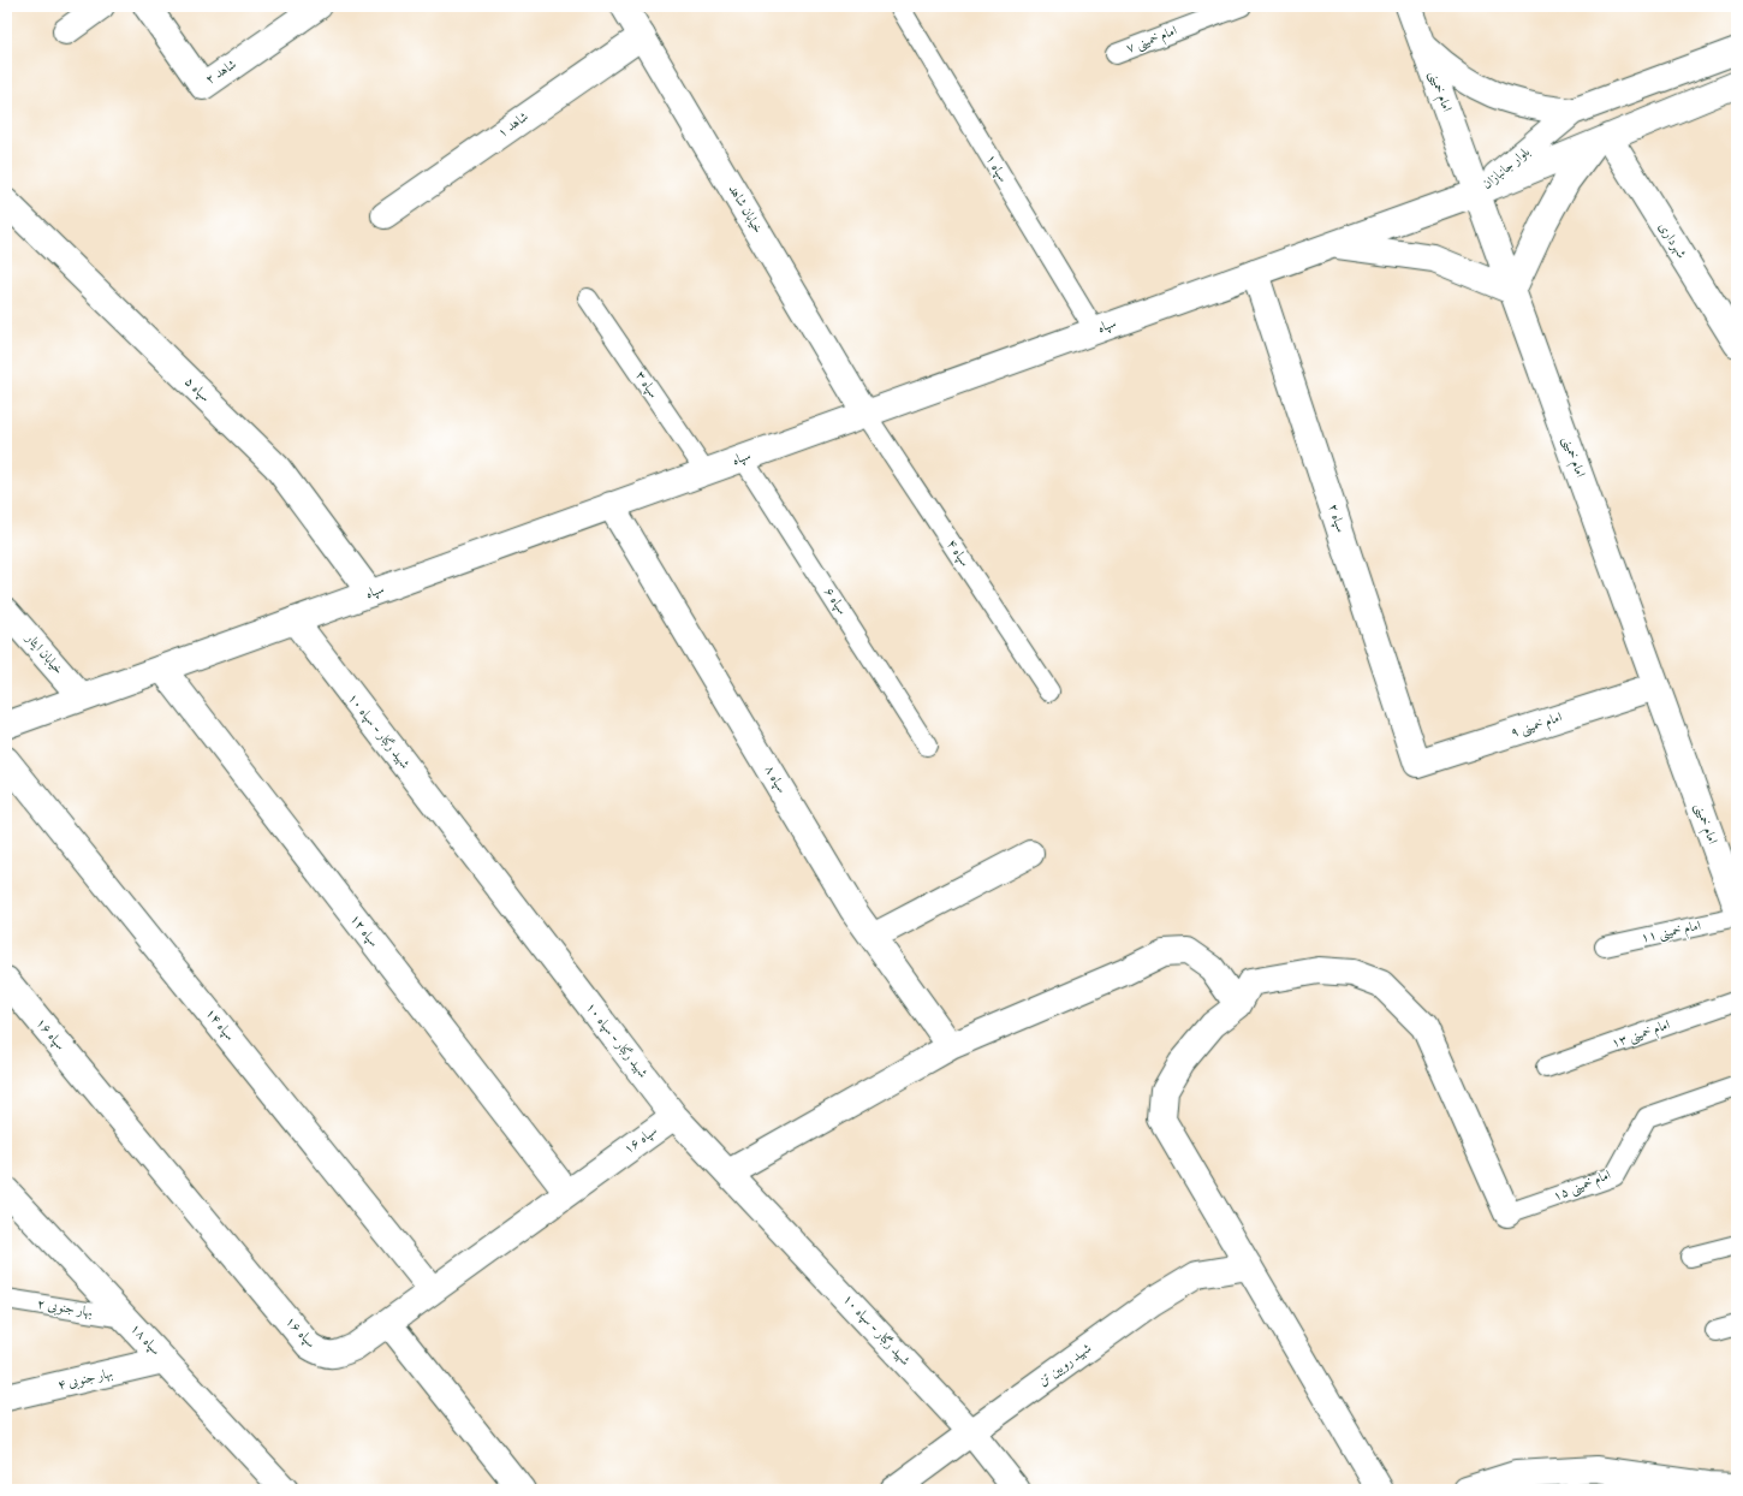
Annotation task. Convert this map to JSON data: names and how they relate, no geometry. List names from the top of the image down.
{
  "streets": {
    "street": [
      "شاهد ۲",
      "امام خمینی",
      "شاهد ۱",
      "بلوار جانبازان",
      "خیابان شاهد",
      "شهرداری",
      "سپاه",
      "سپاه ۵",
      "سپاه ۲",
      "خیابان ایثار",
      "امام خمینی ۹",
      "شهید رگبار - سپاه ۱۰",
      "سپاه ۸",
      "سپاه ۱۲",
      "سپاه ۱۴",
      "سپاه ۱۶",
      "سپاه ۱۸",
      "شهید رویین تن",
      "بهار جنوبی ۴"
    ],
    "lane": [
      "امام خمینی ۷",
      "سپاه ۱",
      "سپاه ۳",
      "سپاه ۴",
      "سپاه ۶",
      "امام خمینی ۱۱",
      "امام خمینی ۱۳",
      "امام خمینی ۱۵",
      "بهار جنوبی ۲"
    ]
  },
  "crossings": [
    ["امام خمینی", "بلوار جانبازان"],
    ["امام خمینی", "سپاه"],
    ["امام خمینی", "امام خمینی ۹"],
    ["شاهد ۱", "خیابان شاهد"],
    ["سپاه ۱", "سپاه"],
    ["بلوار جانبازان", "شهرداری"],
    ["بلوار جانبازان", "سپاه"],
    ["خیابان شاهد", "سپاه"],
    ["خیابان شاهد", "سپاه ۴"],
    ["سپاه", "سپاه ۳"],
    ["سپاه", "سپاه ۵"],
    ["سپاه", "سپاه ۲"],
    ["سپاه", "سپاه ۴"],
    ["سپاه", "سپاه ۶"],
    ["سپاه", "خیابان ایثار"],
    ["سپاه", "شهید رگبار - سپاه ۱۰"],
    ["سپاه", "سپاه ۸"],
    ["سپاه", "سپاه ۱۲"],
    ["سپاه ۲", "امام خمینی ۹"],
    ["شهید رگبار - سپاه ۱۰", "سپاه ۱۶"],
    ["شهید رگبار - سپاه ۱۰", "شهید رویین تن"],
    ["سپاه ۱۲", "سپاه ۱۶"],
    ["سپاه ۱۴", "سپاه ۱۶"],
    ["بهار جنوبی ۲", "سپاه ۱۸"],
    ["سپاه ۱۸", "بهار جنوبی ۴"]
  ]
}
